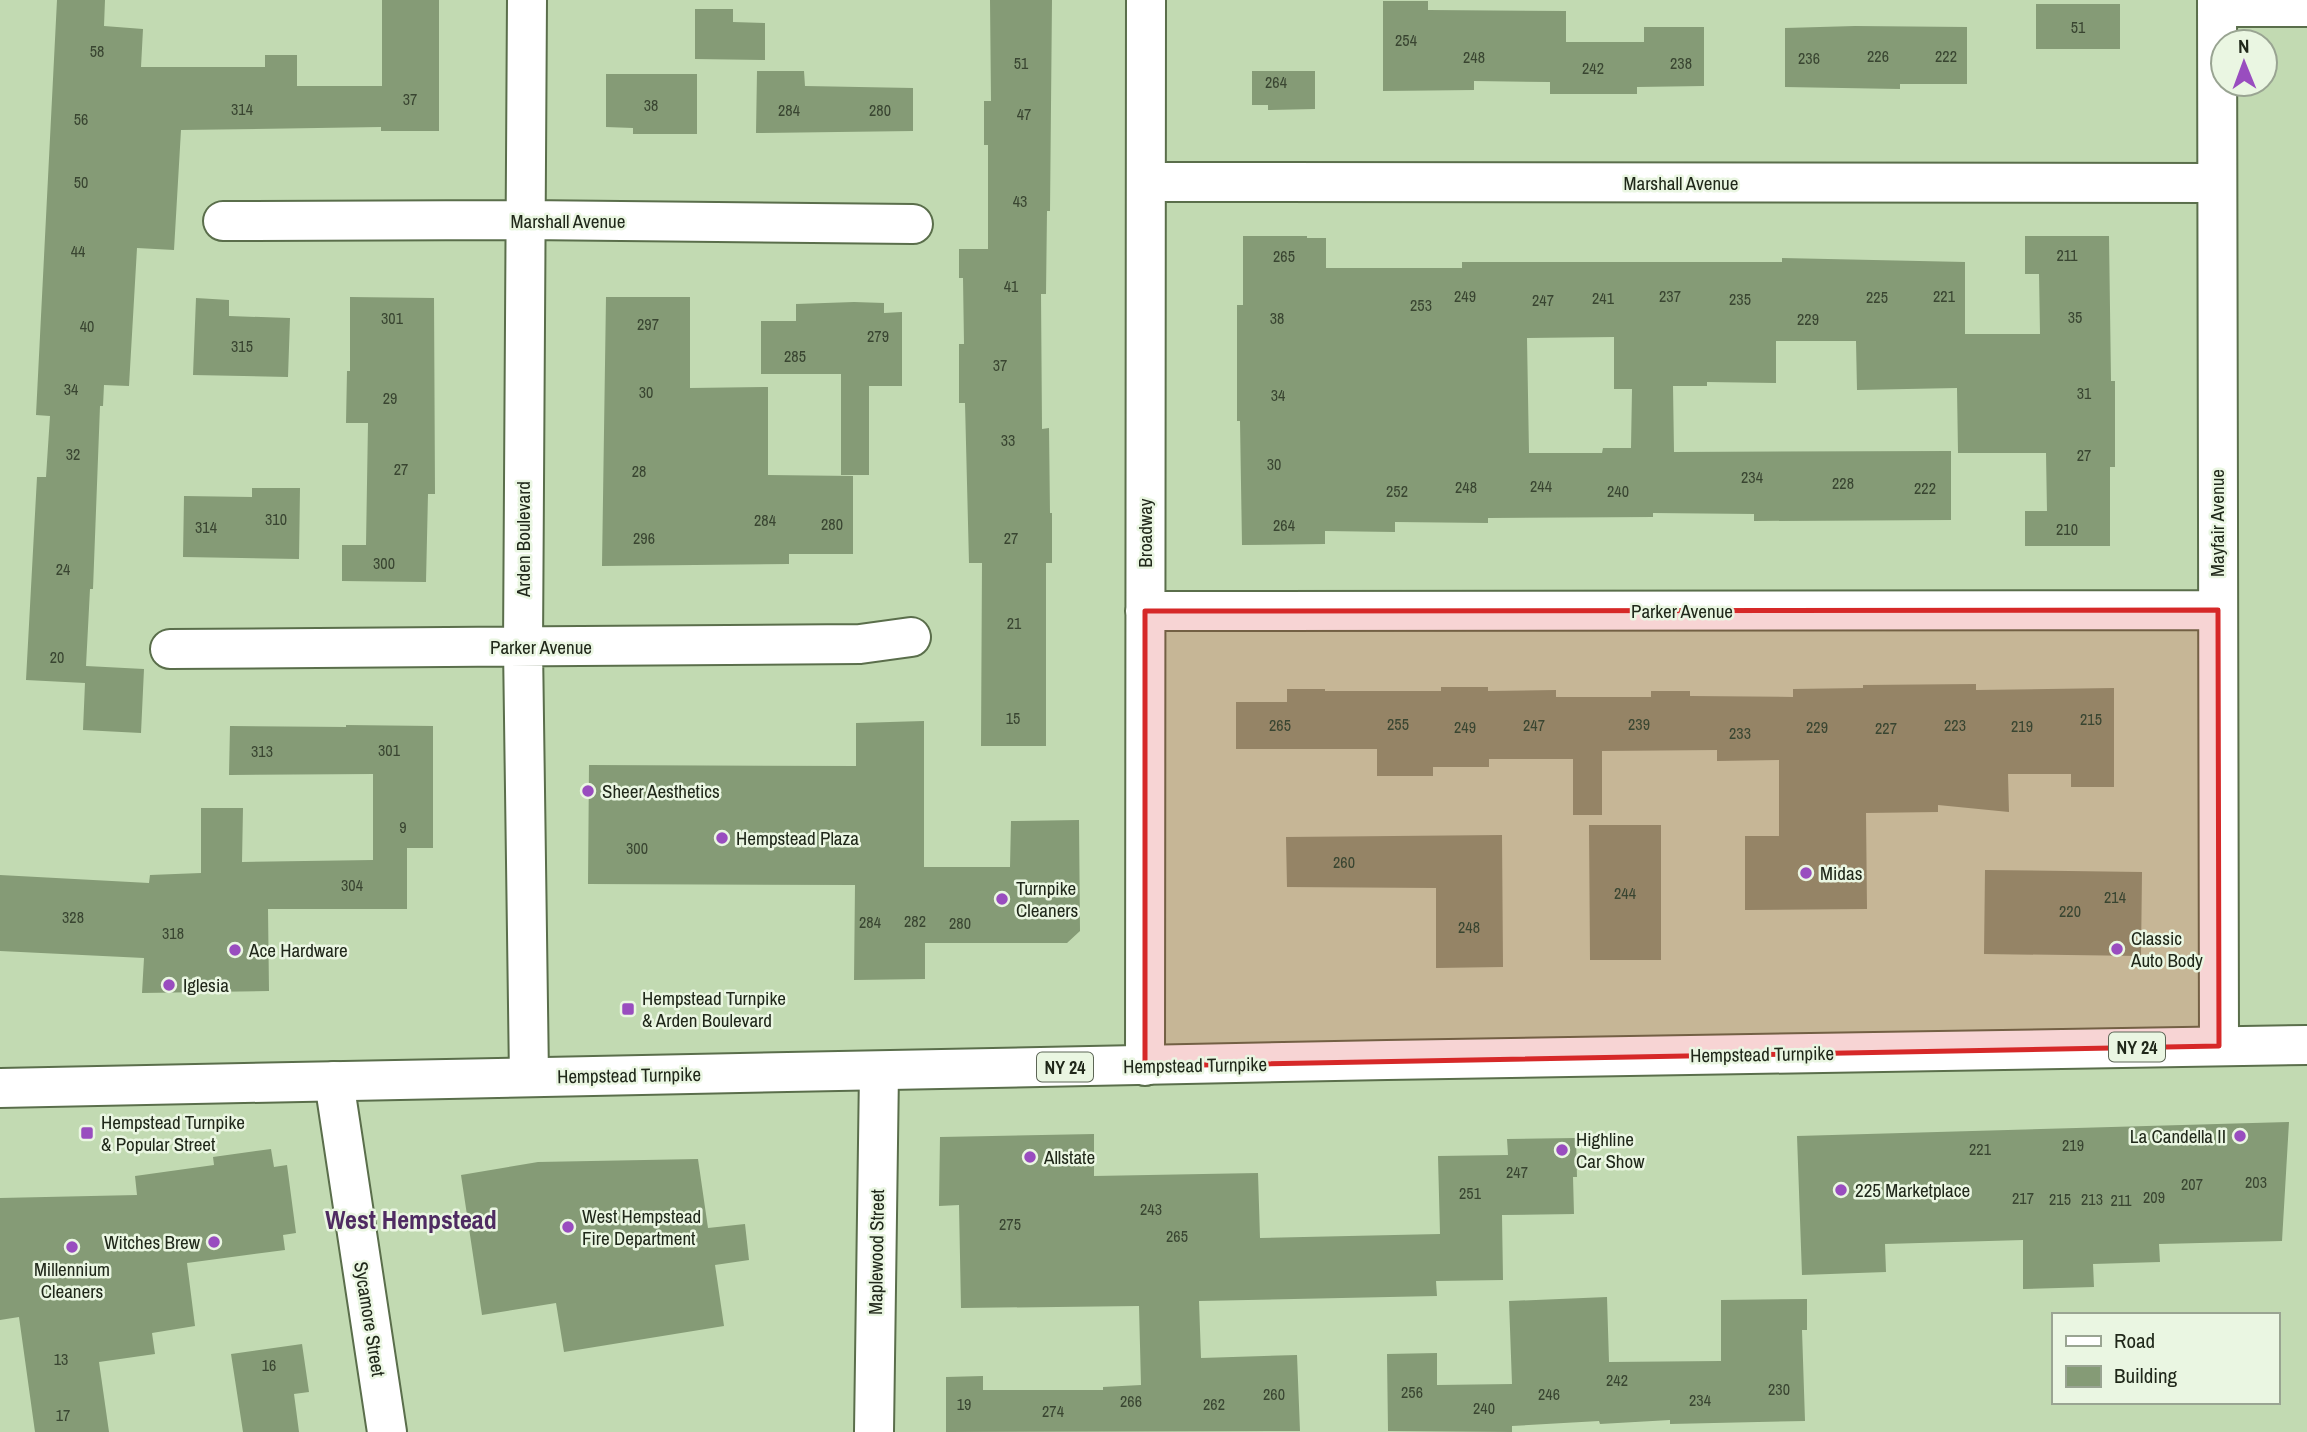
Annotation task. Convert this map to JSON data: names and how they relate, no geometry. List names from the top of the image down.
{
  "streets": {
    "street": [
      "Marshall Avenue",
      "Mayfair Avenue",
      "Broadway",
      "Arden Boulevard",
      "Parker Avenue",
      "NY 24",
      "Hempstead Turnpike",
      "Maplewood Street",
      "Sycamore Street"
    ]
  },
  "crossings": [
    ["Marshall Avenue", "Mayfair Avenue"],
    ["Marshall Avenue", "Broadway"],
    ["Marshall Avenue", "Arden Boulevard"],
    ["Mayfair Avenue", "Parker Avenue"],
    ["Mayfair Avenue", "Hempstead Turnpike"],
    ["Broadway", "Parker Avenue"],
    ["Broadway", "Hempstead Turnpike"],
    ["Arden Boulevard", "Parker Avenue"],
    ["Arden Boulevard", "Hempstead Turnpike"],
    ["Hempstead Turnpike", "Maplewood Street"],
    ["Hempstead Turnpike", "Sycamore Street"]
  ],
  "districts": ["West Hempstead"],
  "places": {
    "other": [
      "Sheer Aesthetics",
      "Hempstead Plaza",
      "Midas",
      "Turnpike Cleaners",
      "Classic Auto Body",
      "Ace Hardware",
      "Iglesia",
      "La Candella II",
      "Highline Car Show",
      "Allstate",
      "225 Marketplace",
      "West Hempstead Fire Department",
      "Witches Brew",
      "Millennium Cleaners"
    ],
    "transit": ["Hempstead Turnpike & Arden Boulevard", "Hempstead Turnpike & Popular Street"]
  },
  "house_numbers": [
    "51",
    "254",
    "58",
    "226",
    "222",
    "248",
    "236",
    "51",
    "238",
    "242",
    "264",
    "37",
    "38",
    "314",
    "284",
    "280",
    "47",
    "56",
    "50",
    "43",
    "44",
    "211",
    "265",
    "41",
    "249",
    "237",
    "221",
    "225",
    "241",
    "235",
    "247",
    "253",
    "35",
    "301",
    "38",
    "229",
    "297",
    "40",
    "279",
    "315",
    "285",
    "37",
    "34",
    "30",
    "31",
    "34",
    "29",
    "33",
    "32",
    "27",
    "30",
    "27",
    "28",
    "234",
    "228",
    "244",
    "248",
    "222",
    "252",
    "240",
    "310",
    "284",
    "280",
    "264",
    "314",
    "210",
    "296",
    "27",
    "300",
    "24",
    "21",
    "20",
    "15",
    "215",
    "255",
    "239",
    "265",
    "247",
    "223",
    "219",
    "249",
    "229",
    "227",
    "233",
    "301",
    "313",
    "9",
    "300",
    "260",
    "304",
    "244",
    "214",
    "220",
    "328",
    "282",
    "284",
    "280",
    "248",
    "318",
    "219",
    "221",
    "247",
    "203",
    "207",
    "251",
    "209",
    "217",
    "215",
    "213",
    "211",
    "243",
    "275",
    "265",
    "13",
    "16",
    "242",
    "230",
    "256",
    "260",
    "246",
    "234",
    "266",
    "19",
    "262",
    "240",
    "274",
    "17"
  ],
  "legend": ["Road", "Building"],
  "north": "top"
}
